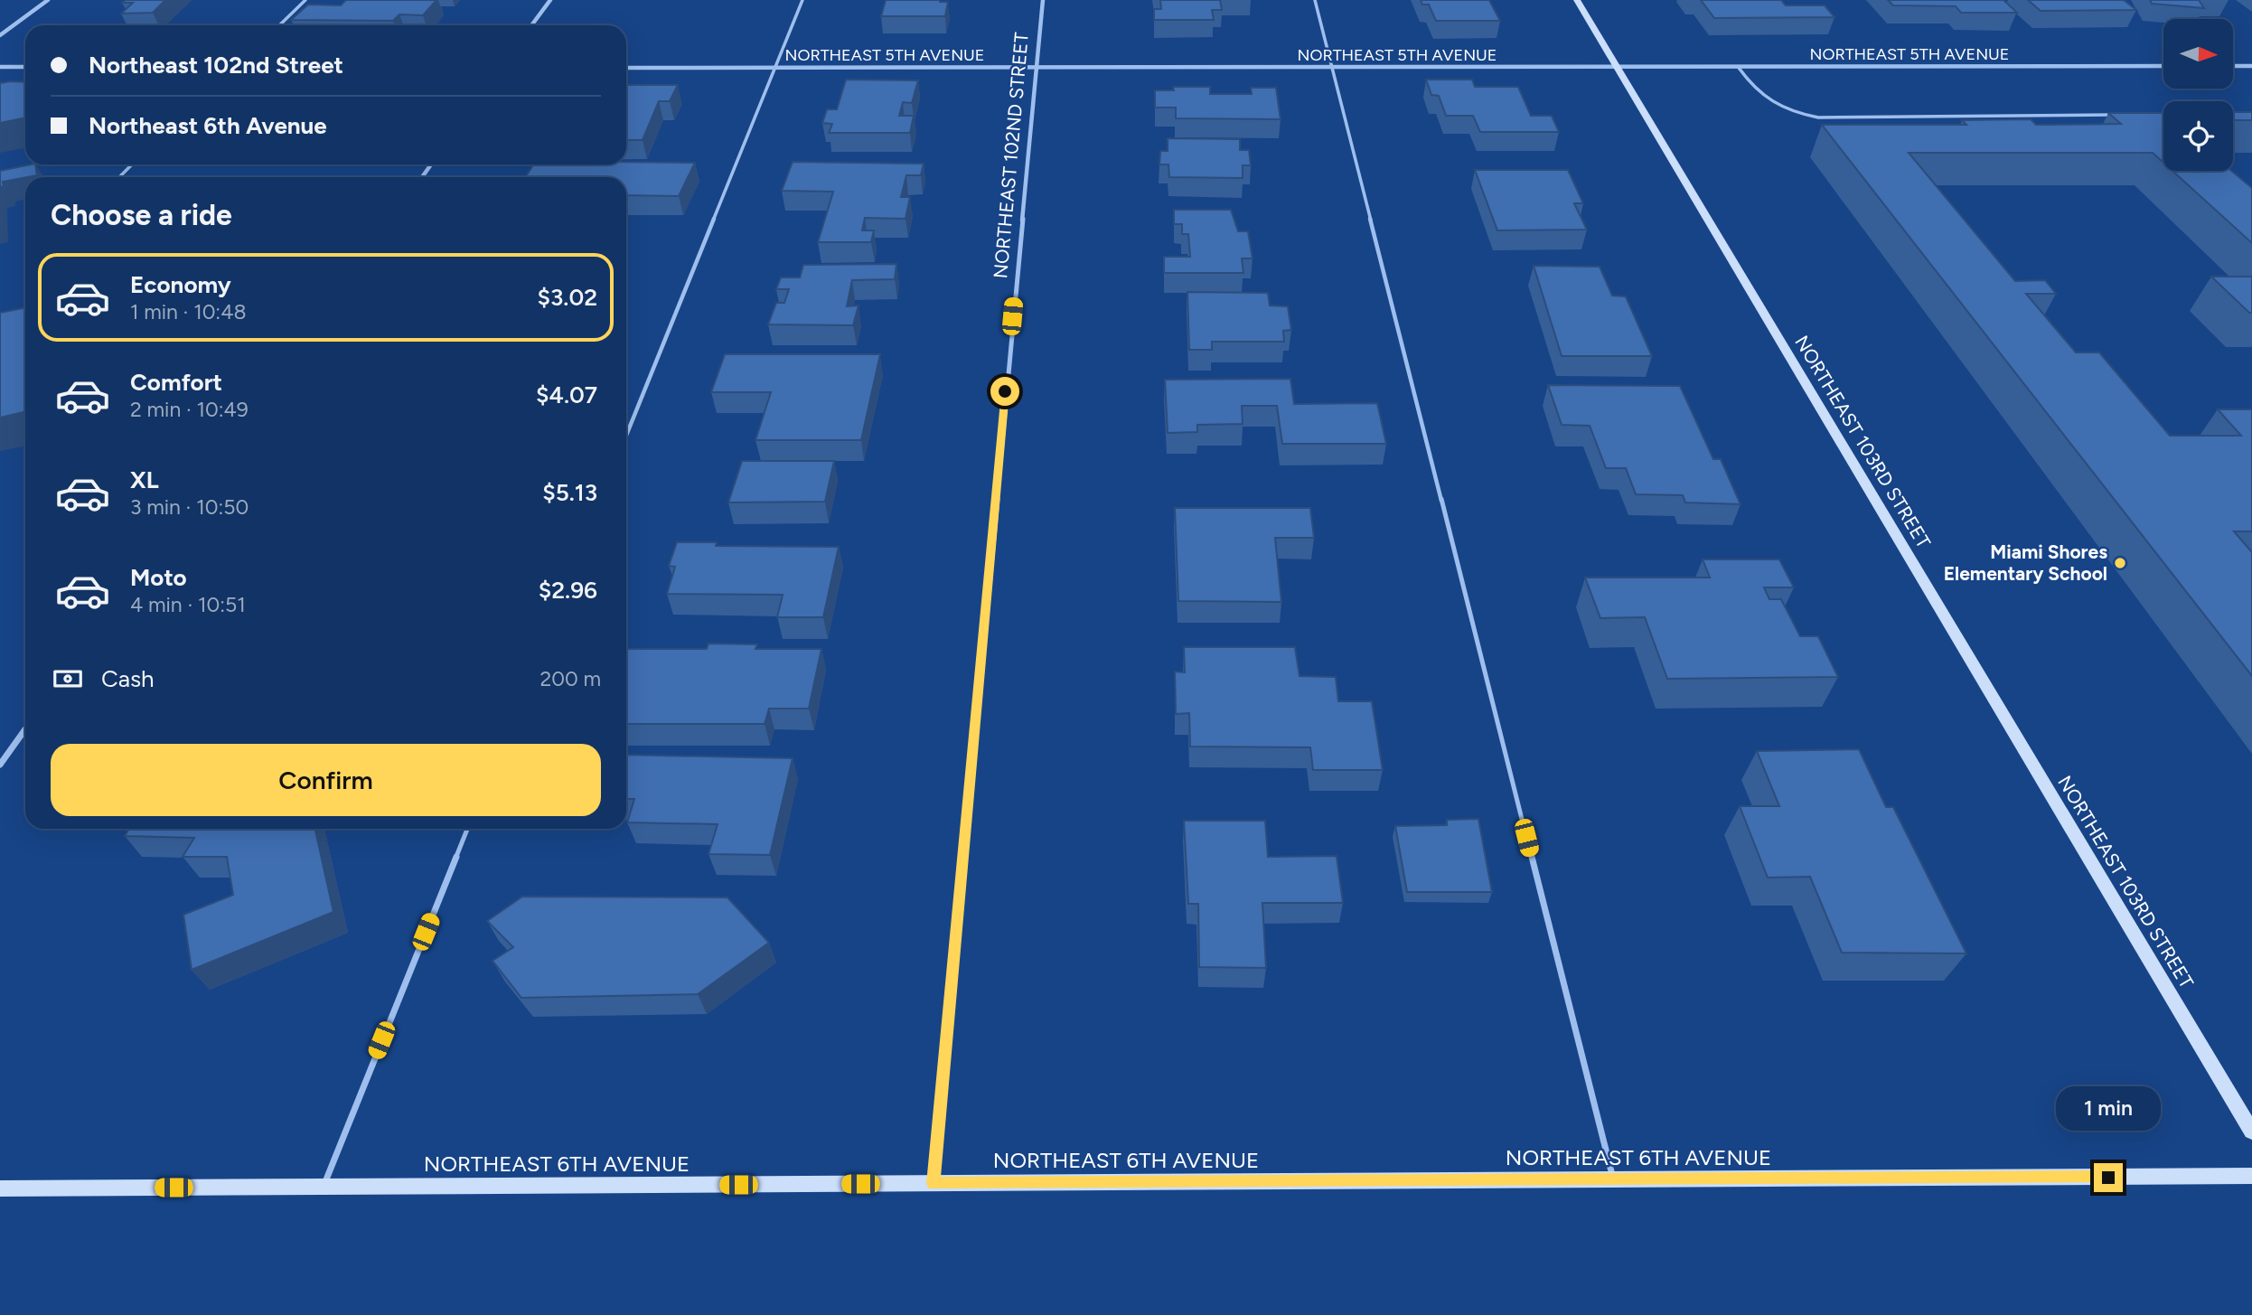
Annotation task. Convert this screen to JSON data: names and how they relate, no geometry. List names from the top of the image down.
{
  "streets": {
    "main road": ["NORTHEAST 103RD STREET", "NORTHEAST 6TH AVENUE"],
    "street": ["NORTHEAST 5TH AVENUE", "NORTHEAST 102ND STREET"]
  },
  "crossings": [
    ["NORTHEAST 5TH AVENUE", "NORTHEAST 102ND STREET"],
    ["NORTHEAST 5TH AVENUE", "NORTHEAST 103RD STREET"],
    ["NORTHEAST 102ND STREET", "NORTHEAST 6TH AVENUE"]
  ],
  "places": ["Miami Shores Elementary School"],
  "north": "right",
  "page": {
    "banner": ["Northeast 102nd Street", "Northeast 6th Avenue"],
    "heading": "Choose a ride",
    "list": [
      {
        "name": "Economy",
        "note": "1 min · 10:48",
        "value": "$3.02"
      },
      {
        "name": "Comfort",
        "note": "2 min · 10:49",
        "value": "$4.07"
      },
      {
        "name": "XL",
        "note": "3 min · 10:50",
        "value": "$5.13"
      },
      {
        "name": "Moto",
        "note": "4 min · 10:51",
        "value": "$2.96"
      }
    ],
    "pay": ["Cash", "200 m"],
    "buttons": "Confirm",
    "bubble": "1 min"
  }
}
